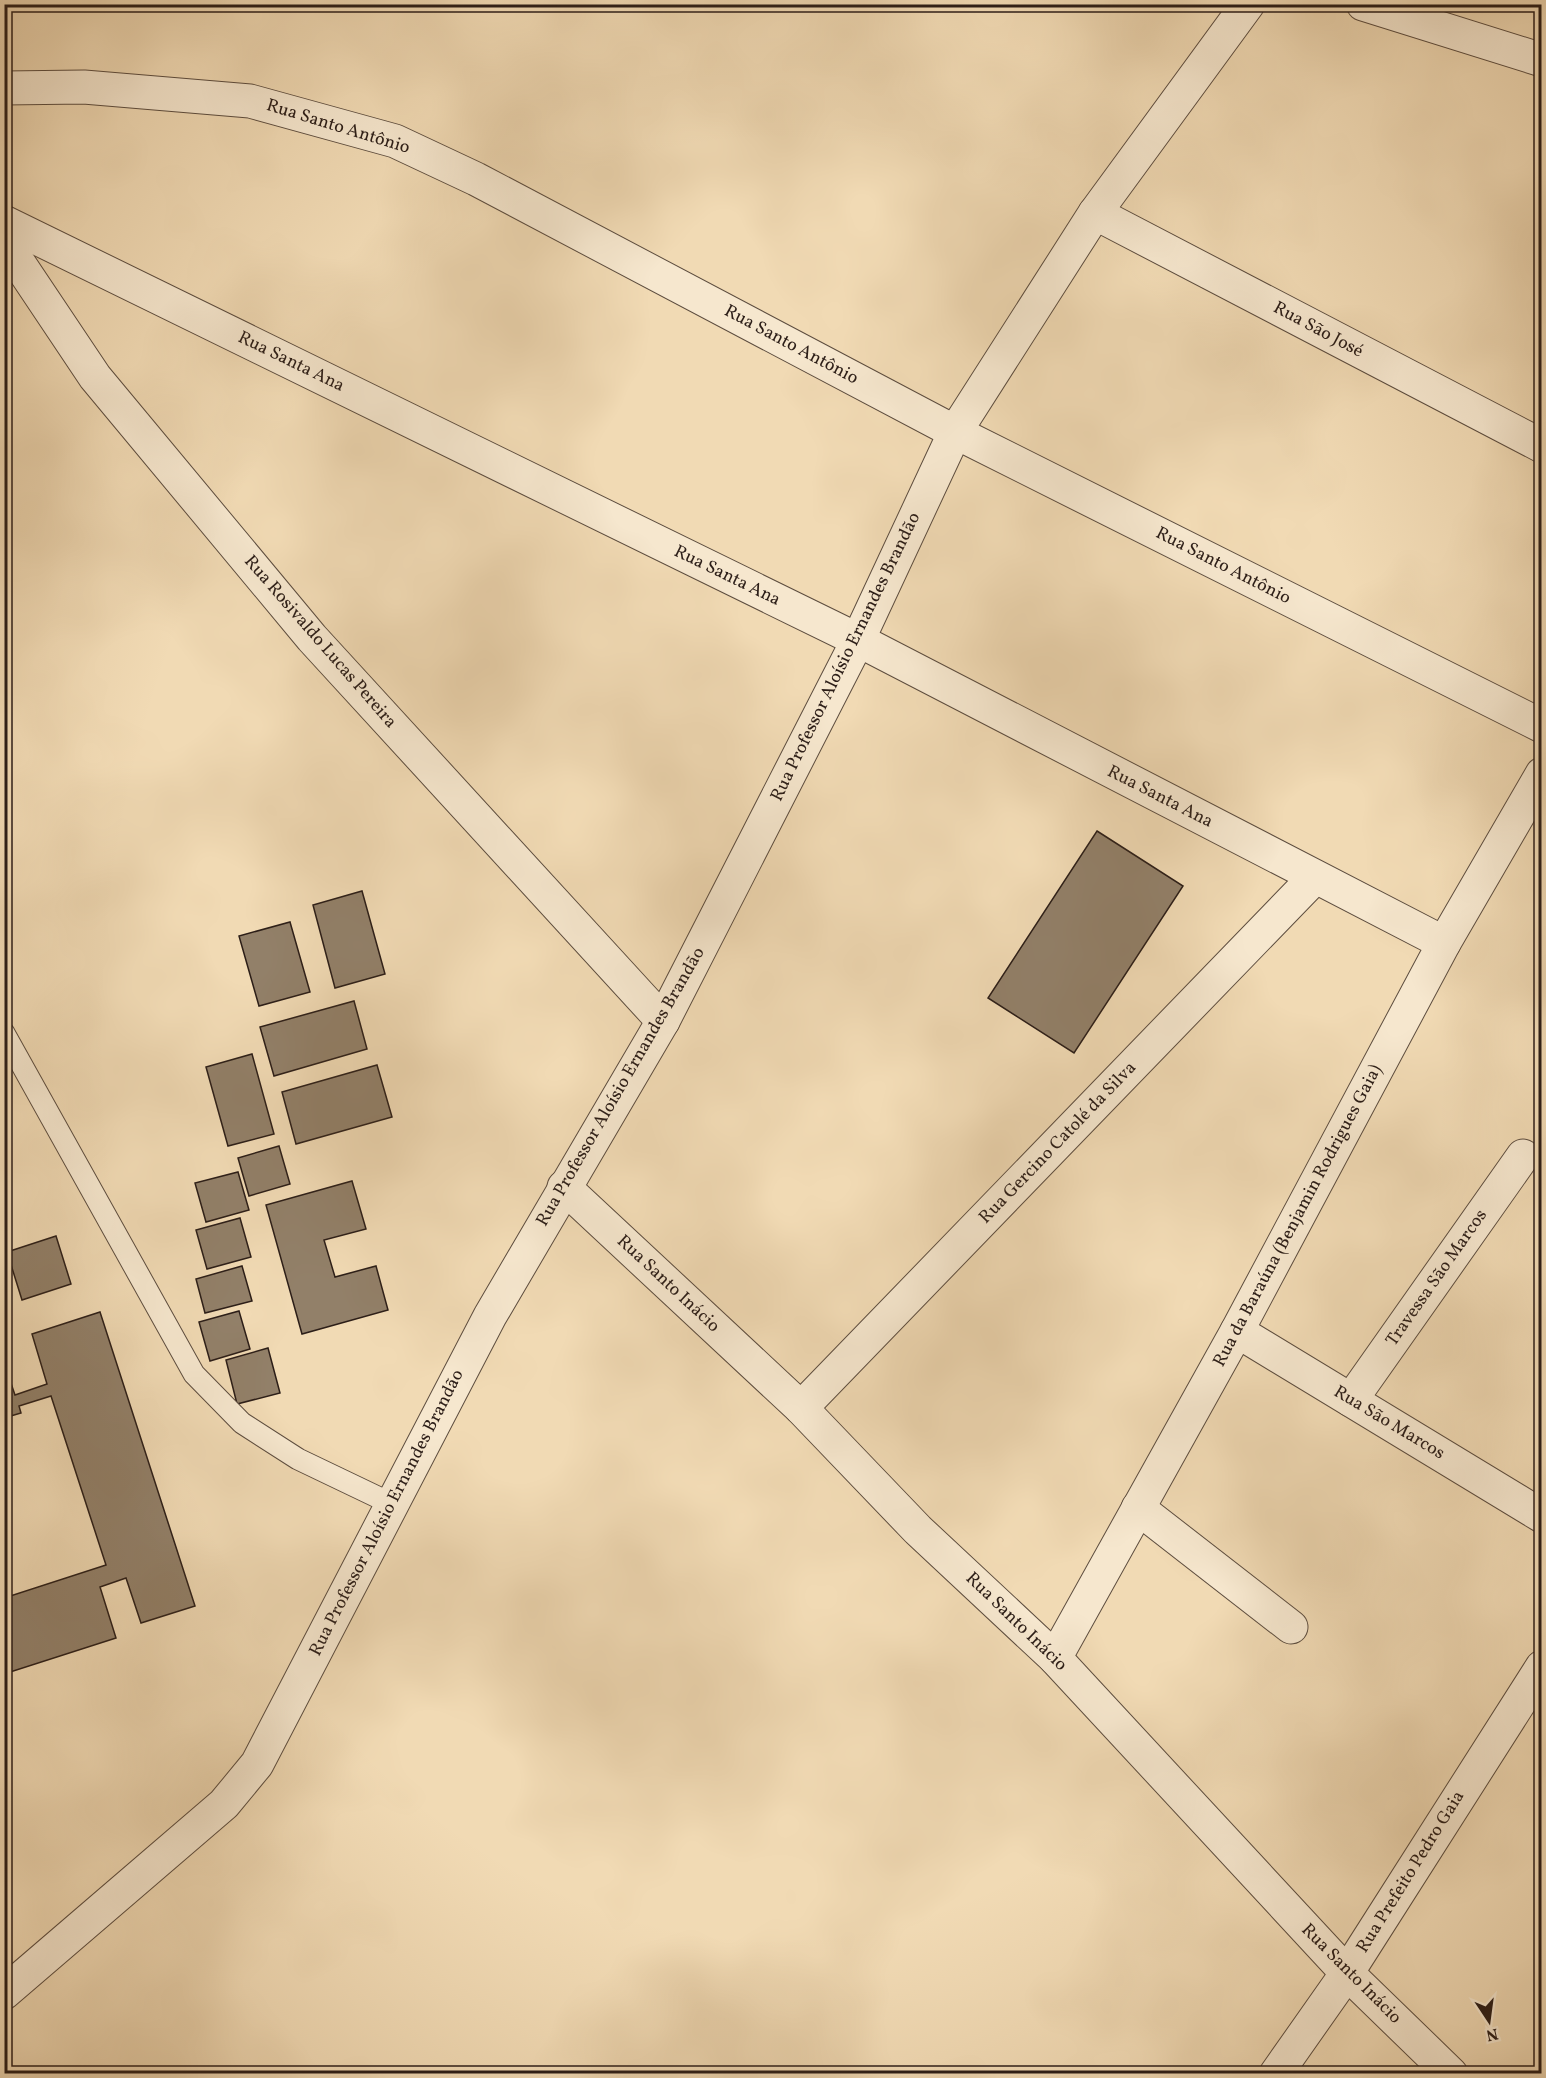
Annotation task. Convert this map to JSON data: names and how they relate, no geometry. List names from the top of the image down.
{
  "streets": {
    "street": [
      "Rua Santo Antônio",
      "Rua São José",
      "Rua Santa Ana",
      "Rua Rosivaldo Lucas Pereira",
      "Rua Professor Aloísio Ernandes Brandão",
      "Rua Gercino Catolé da Silva",
      "Rua da Baraúna (Benjamin Rodrigues Gaia)",
      "Travessa São Marcos",
      "Rua Santo Inácio",
      "Rua São Marcos",
      "Rua Prefeito Pedro Gaia"
    ]
  },
  "crossings": [
    ["Rua Santo Antônio", "Rua Professor Aloísio Ernandes Brandão"],
    ["Rua São José", "Rua Professor Aloísio Ernandes Brandão"],
    ["Rua Santa Ana", "Rua Professor Aloísio Ernandes Brandão"],
    ["Rua Santa Ana", "Rua Gercino Catolé da Silva"],
    ["Rua Santa Ana", "Rua da Baraúna (Benjamin Rodrigues Gaia)"],
    ["Rua Rosivaldo Lucas Pereira", "Rua Professor Aloísio Ernandes Brandão"],
    ["Rua Professor Aloísio Ernandes Brandão", "Rua Santo Inácio"],
    ["Rua Gercino Catolé da Silva", "Rua Santo Inácio"],
    ["Rua da Baraúna (Benjamin Rodrigues Gaia)", "Rua Santo Inácio"],
    ["Rua da Baraúna (Benjamin Rodrigues Gaia)", "Rua São Marcos"],
    ["Travessa São Marcos", "Rua São Marcos"],
    ["Rua Santo Inácio", "Rua Prefeito Pedro Gaia"]
  ],
  "north": "bottom"
}
